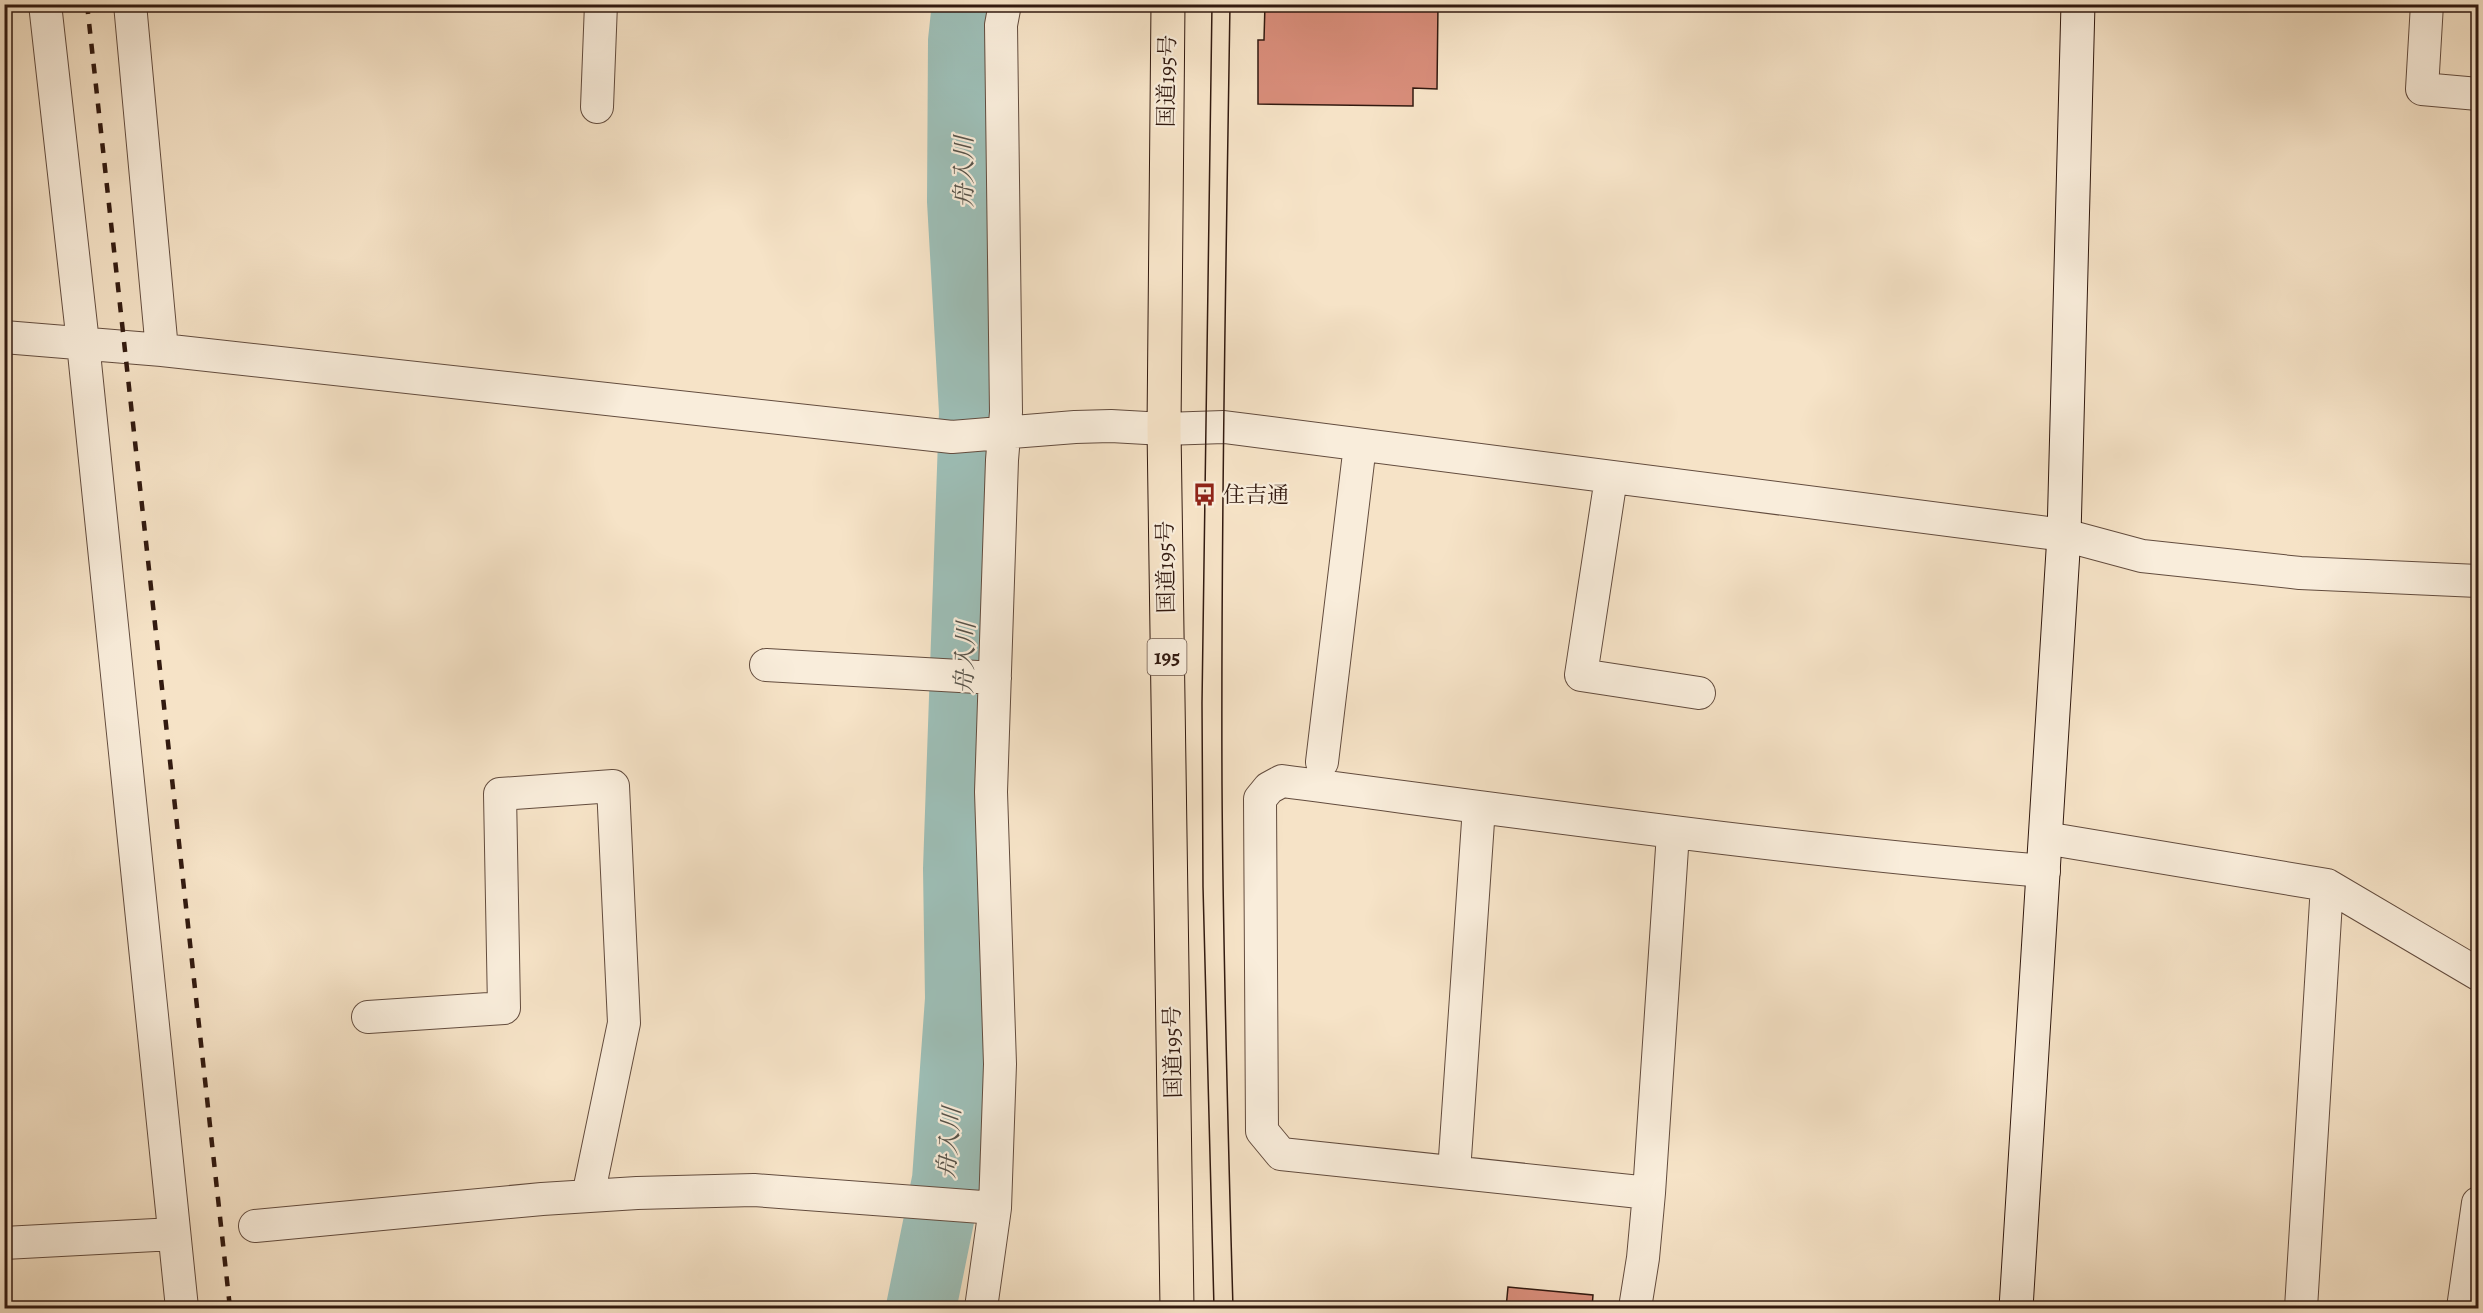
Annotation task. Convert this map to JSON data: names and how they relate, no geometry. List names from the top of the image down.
{
  "streets": {
    "highway": ["国道195号", "195"]
  },
  "water": ["舟入川"],
  "places": {
    "bus stop": ["住吉通"]
  }
}
